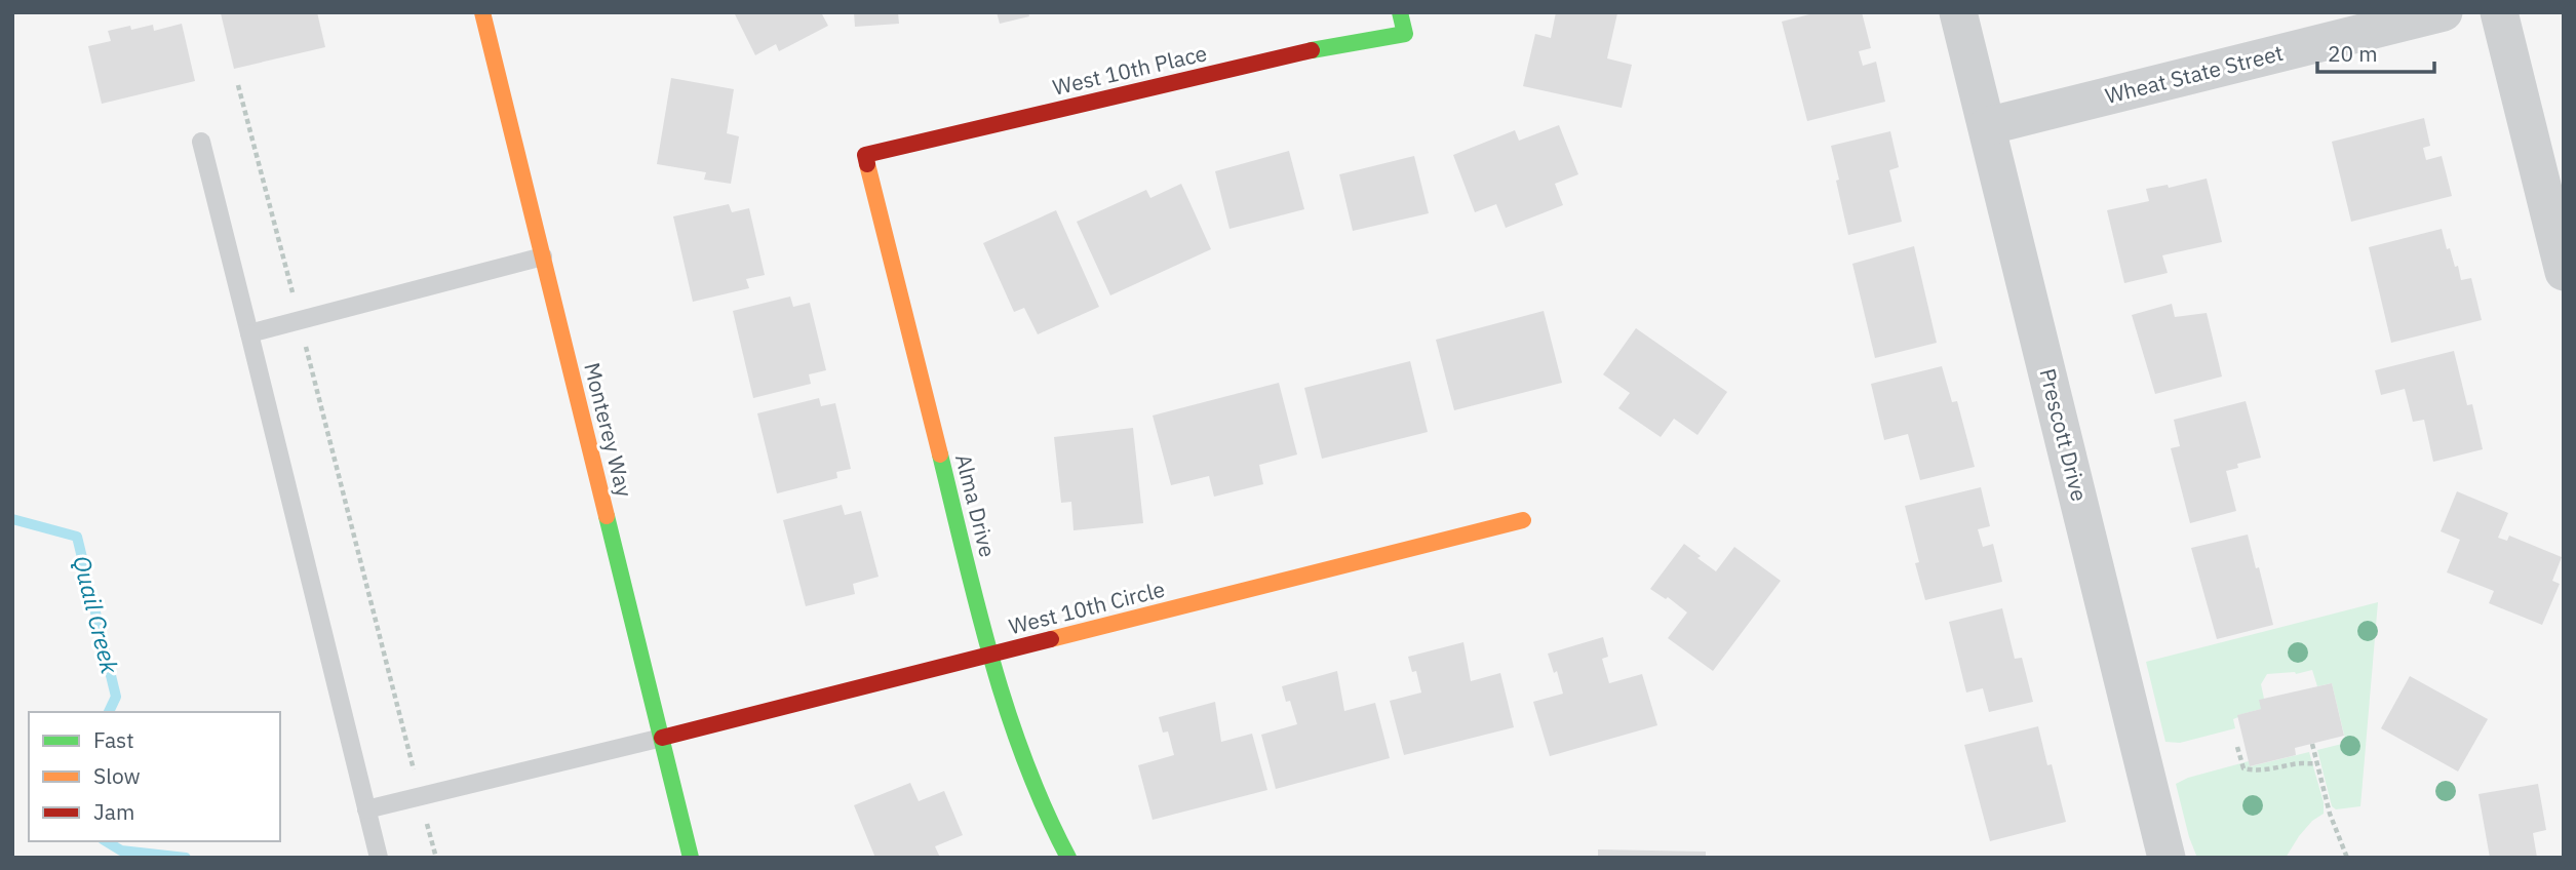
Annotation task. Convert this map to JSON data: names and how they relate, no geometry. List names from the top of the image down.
{
  "streets": {
    "street": [
      "West 10th Place",
      "Wheat State Street",
      "Monterey Way",
      "Prescott Drive",
      "Alma Drive",
      "West 10th Circle"
    ]
  },
  "crossings": [
    ["West 10th Place", "Alma Drive"],
    ["Wheat State Street", "Prescott Drive"],
    ["Monterey Way", "West 10th Circle"],
    ["Alma Drive", "West 10th Circle"]
  ],
  "water": ["Quail Creek"],
  "legend": ["Fast", "Slow", "Jam"],
  "scale_bar": "20 m"
}
